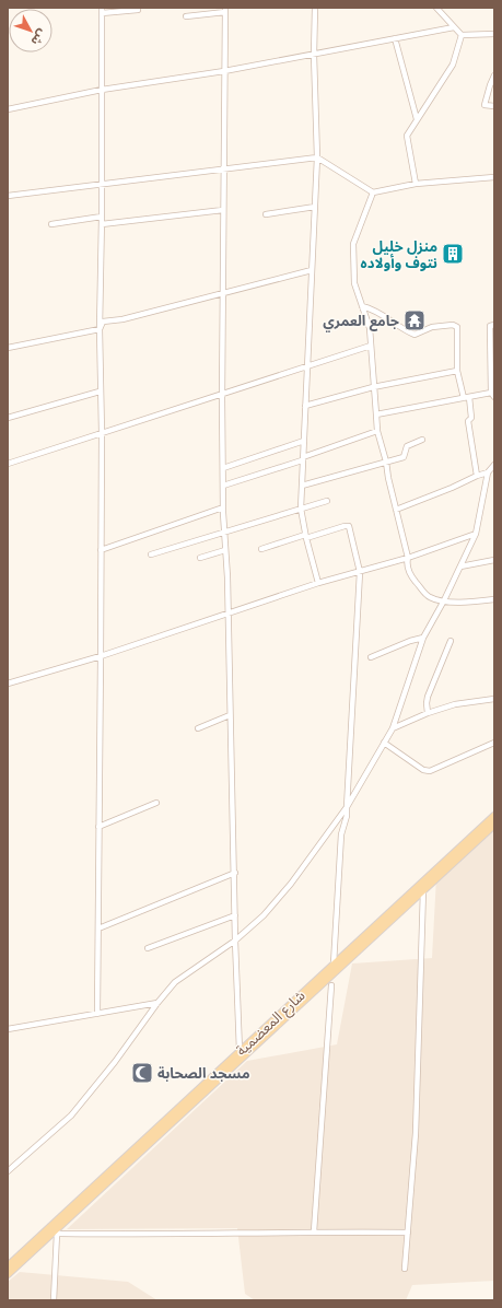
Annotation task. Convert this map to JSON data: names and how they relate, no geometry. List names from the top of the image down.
{
  "streets": {
    "main road": ["شارع المعضمية"]
  },
  "places": {
    "building": ["منزل خليل نتوف وأولاده"],
    "temple": ["جامع العمري"],
    "mosque": ["مسجد الصحابة"]
  },
  "north": "bottom right"
}
